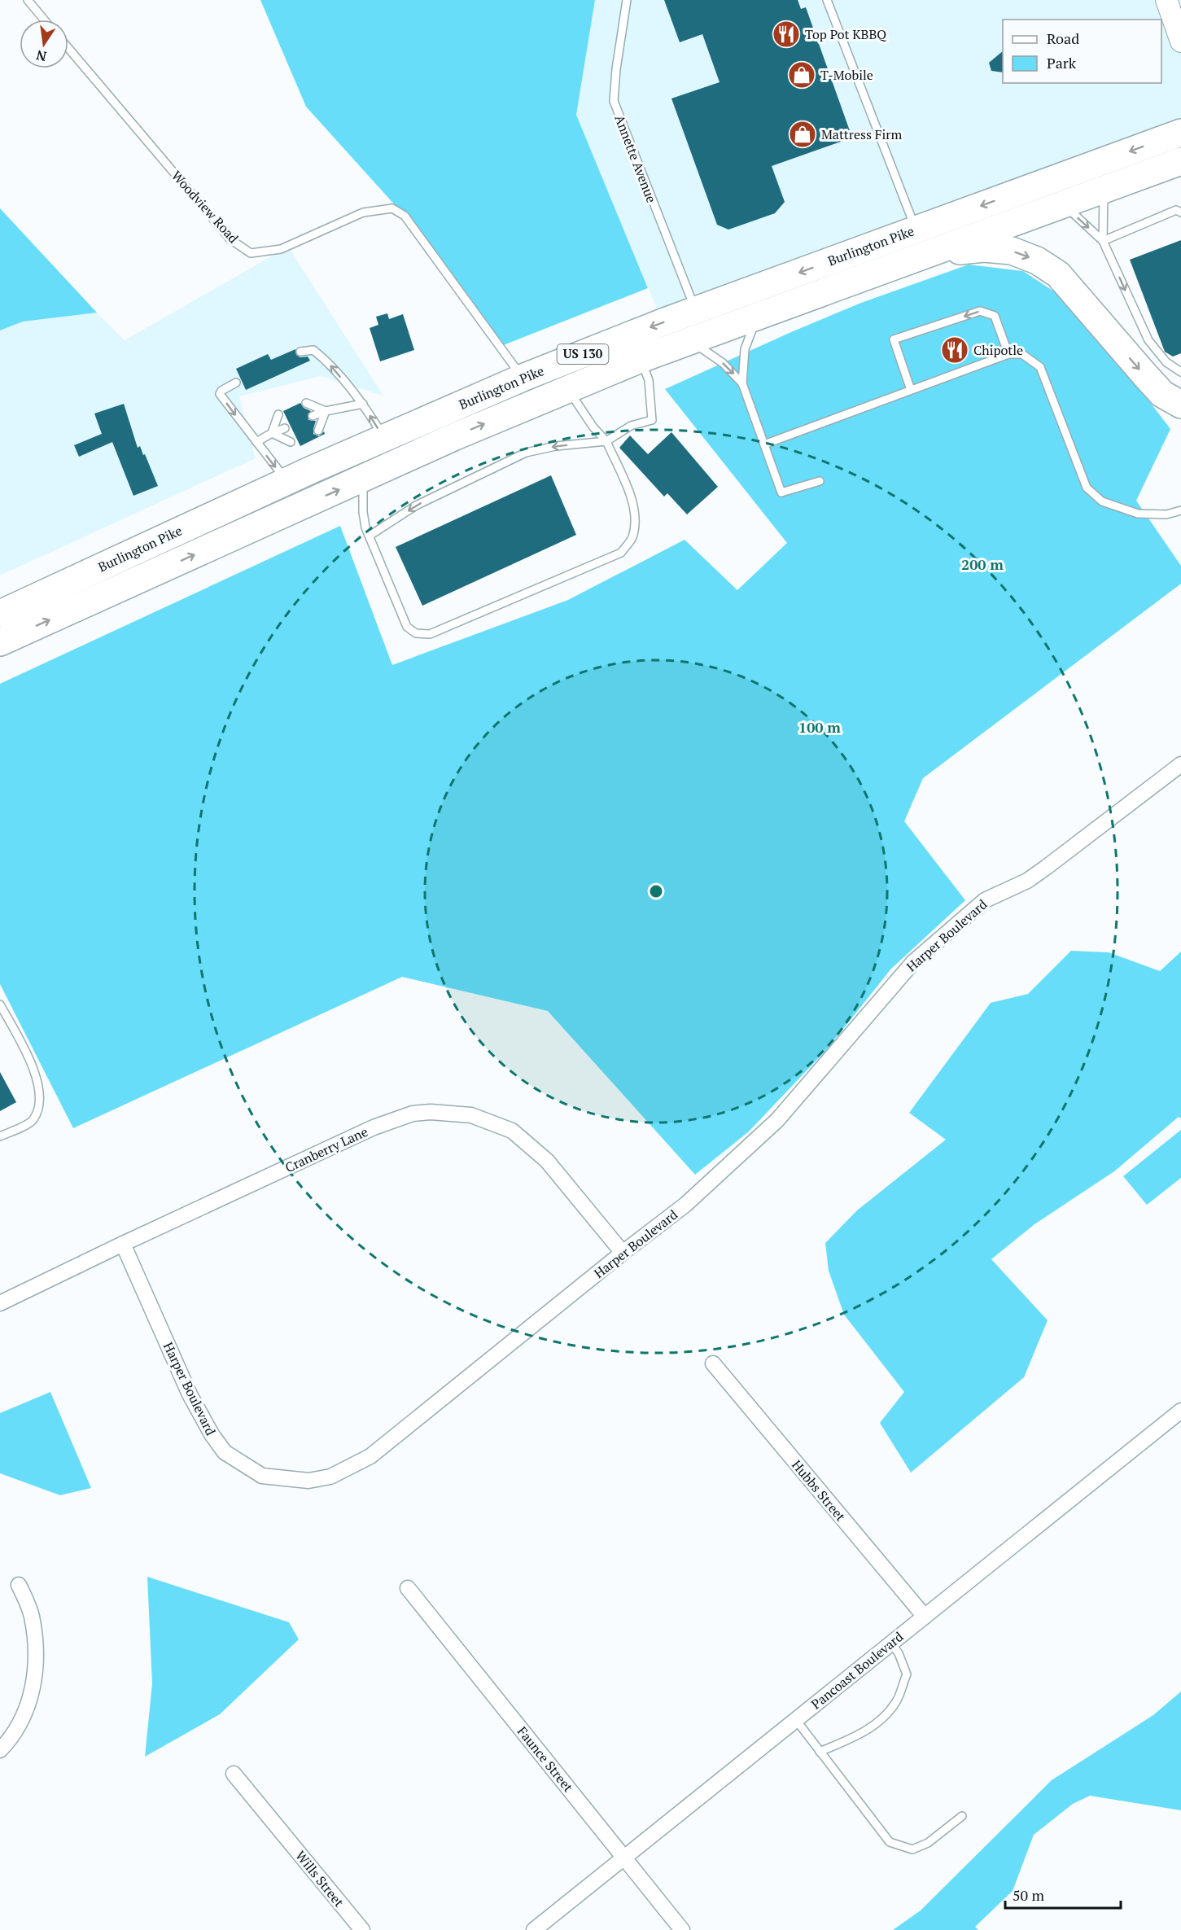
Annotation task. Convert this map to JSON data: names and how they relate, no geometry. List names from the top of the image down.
{
  "streets": {
    "highway": ["Burlington Pike", "US 130"],
    "street": [
      "Harper Boulevard",
      "Cranberry Lane",
      "Hubbs Street",
      "Pancoast Boulevard",
      "Faunce Street",
      "Wills Street"
    ],
    "lane": ["Annette Avenue", "Woodview Road"]
  },
  "crossings": [
    ["Annette Avenue", "Burlington Pike"],
    ["Woodview Road", "Burlington Pike"],
    ["Harper Boulevard", "Cranberry Lane"],
    ["Hubbs Street", "Pancoast Boulevard"],
    ["Pancoast Boulevard", "Faunce Street"]
  ],
  "places": {
    "restaurant": ["Top Pot KBBQ", "Chipotle"],
    "shop": ["T-Mobile", "Mattress Firm"]
  },
  "legend": ["Road", "Park"],
  "scale_bar": "50 m",
  "north": "bottom",
  "rings": ["200 m", "100 m"]
}
